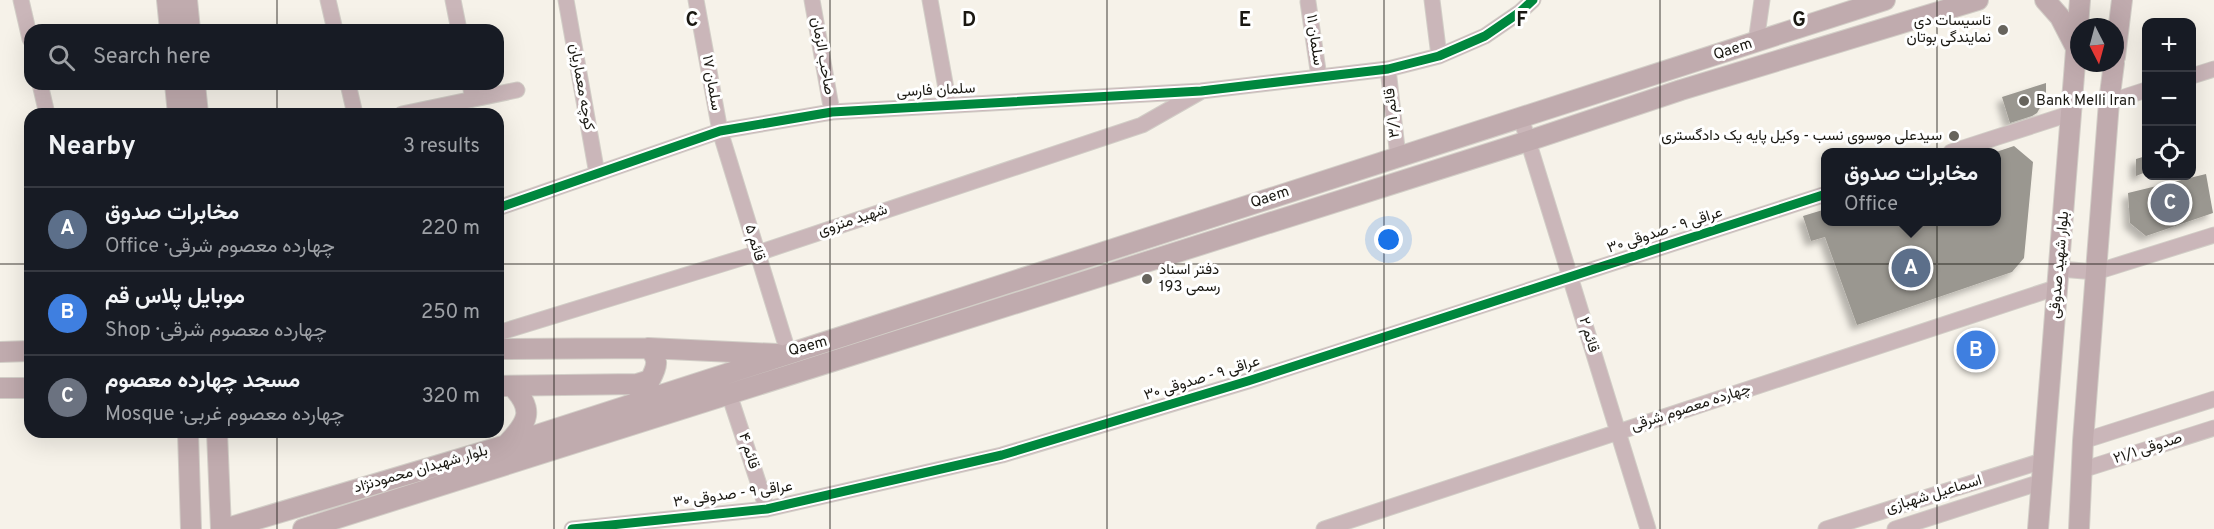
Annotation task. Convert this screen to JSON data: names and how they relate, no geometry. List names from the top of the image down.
{
  "streets": {
    "main road": ["Qaem", "بلوار شهید صدوقی", "بلوار شهیدان محمودنژاد"],
    "street": [
      "سلمان ۱۱",
      "صاحب الزمان",
      "سلمان ۱۷",
      "کوچه معماریان",
      "سلمان فارسی",
      "قائم ۳/۱",
      "شهید منزوی",
      "عراقی ۹ - صدوقی ۳۰",
      "قائم ۵",
      "قائم ۲",
      "چهارده معصوم شرقی",
      "صدوقی ۲۱/۱",
      "قائم ۴",
      "اسماعیل شهبازی"
    ]
  },
  "crossings": [
    ["سلمان ۱۱", "سلمان فارسی"],
    ["Qaem", "قائم ۳/۱"],
    ["Qaem", "قائم ۵"],
    ["Qaem", "قائم ۲"],
    ["Qaem", "بلوار شهیدان محمودنژاد"],
    ["صاحب الزمان", "سلمان فارسی"],
    ["سلمان ۱۷", "سلمان فارسی"],
    ["سلمان ۱۷", "قائم ۵"],
    ["کوچه معماریان", "سلمان فارسی"],
    ["سلمان فارسی", "قائم ۳/۱"],
    ["سلمان فارسی", "شهید منزوی"],
    ["سلمان فارسی", "قائم ۵"],
    ["شهید منزوی", "قائم ۵"],
    ["عراقی ۹ - صدوقی ۳۰", "قائم ۲"],
    ["عراقی ۹ - صدوقی ۳۰", "قائم ۴"],
    ["قائم ۵", "بلوار شهیدان محمودنژاد"],
    ["بلوار شهید صدوقی", "چهارده معصوم شرقی"],
    ["بلوار شهید صدوقی", "اسماعیل شهبازی"],
    ["قائم ۲", "چهارده معصوم شرقی"],
    ["قائم ۴", "بلوار شهیدان محمودنژاد"]
  ],
  "places": [
    "تاسیسات دی نمایندگی بوتان",
    "Bank Melli Iran",
    "سیدعلی موسوی نسب - وکیل پایه یک دادگستری",
    "دفتر اسناد رسمی 193"
  ],
  "north": "bottom",
  "page": {
    "map_buttons": ["+", "−"],
    "search": "Search here",
    "heading": ["Nearby", "3 results"],
    "popup": ["مخابرات صدوق", "Office"],
    "pins": ["C", "A", "B"],
    "list": [
      {
        "mark": "A",
        "name": "مخابرات صدوق",
        "note": "Office · چهارده معصوم شرقی",
        "value": "220 m"
      },
      {
        "mark": "B",
        "name": "موبایل پلاس قم",
        "note": "Shop · چهارده معصوم شرقی",
        "value": "250 m"
      },
      {
        "mark": "C",
        "name": "مسجد چهارده معصوم",
        "note": "Mosque · چهارده معصوم غربی",
        "value": "320 m"
      }
    ]
  },
  "grid": {
    "columns": [
      "C",
      "D",
      "E",
      "F",
      "G"
    ]
  }
}
